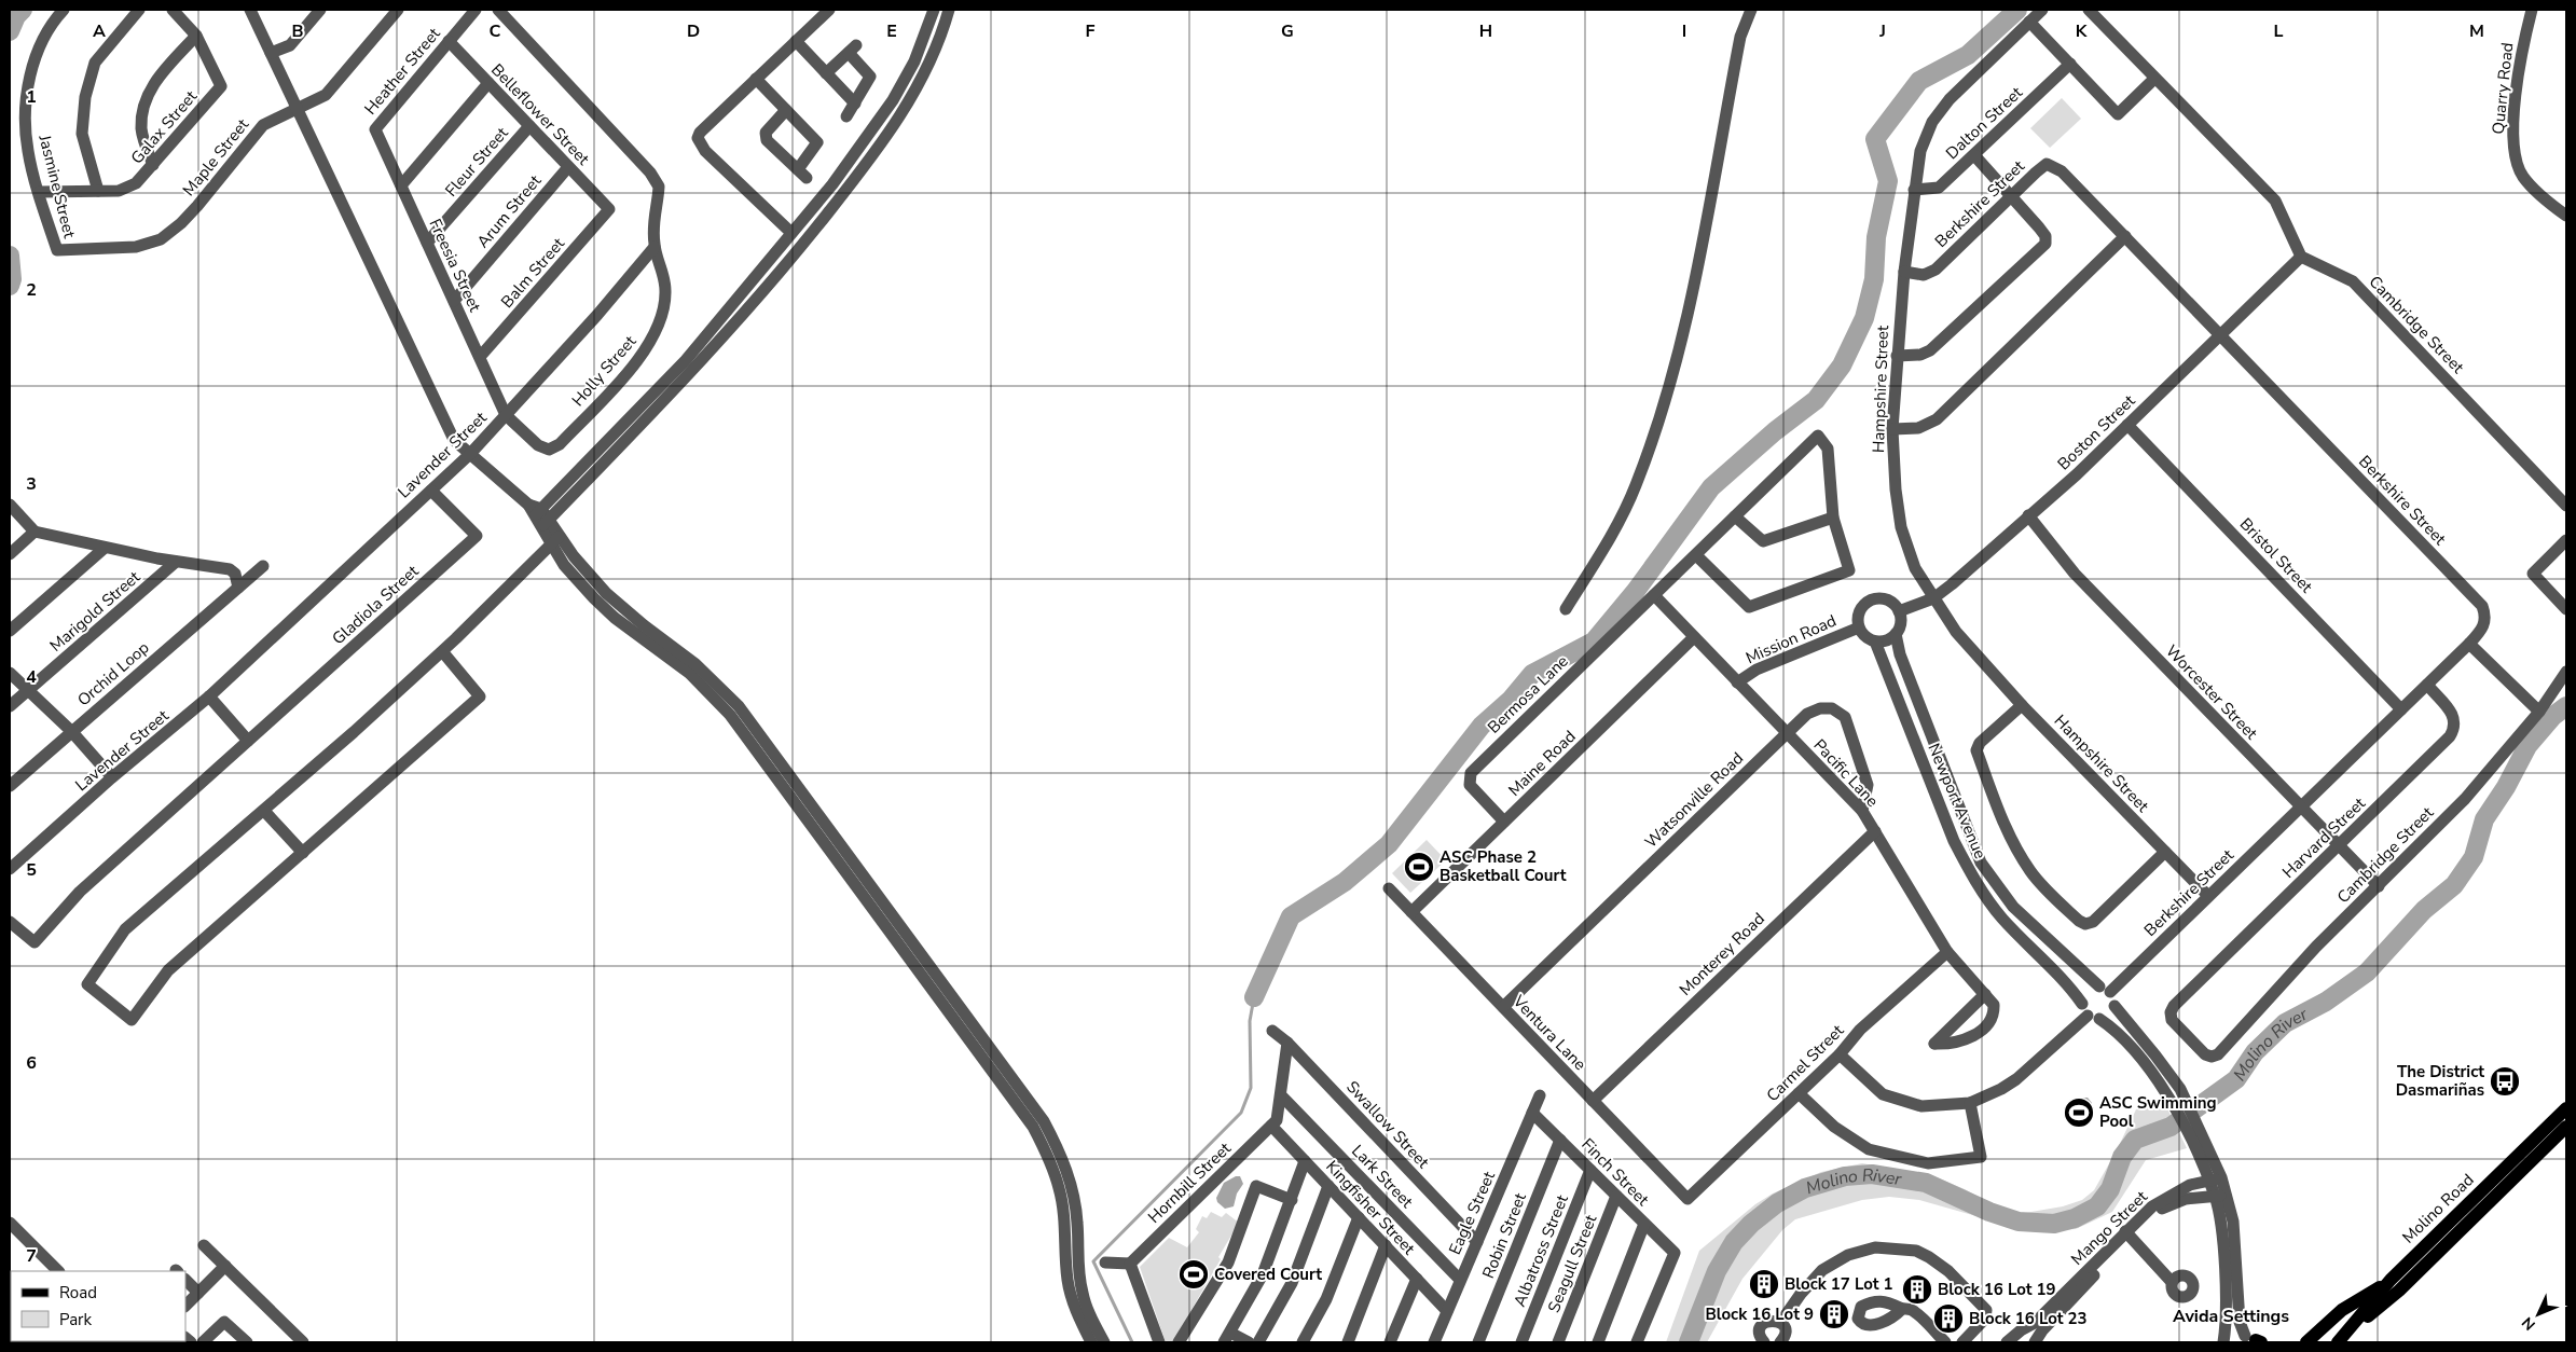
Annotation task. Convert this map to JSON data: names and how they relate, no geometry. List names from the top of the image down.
{
  "streets": {
    "main road": ["Molino Road"],
    "street": [
      "Heather Street",
      "Quarry Road",
      "Belleflower Street",
      "Dalton Street",
      "Galax Street",
      "Maple Street",
      "Fleur Street",
      "Jasmine Street",
      "Berkshire Street",
      "Arum Street",
      "Freesia Street",
      "Balm Street",
      "Cambridge Street",
      "Holly Street",
      "Hampshire Street",
      "Boston Street",
      "Lavender Street",
      "Bristol Street",
      "Gladiola Street",
      "Marigold Street",
      "Mission Road",
      "Orchid Loop",
      "Worcester Street",
      "Bermosa Lane",
      "Maine Road",
      "Pacific Lane",
      "Watsonville Road",
      "Newport Avenue",
      "Harvard Street",
      "Monterey Road",
      "Ventura Lane",
      "Carmel Street",
      "Swallow Street",
      "Finch Street",
      "Lark Street",
      "Hornbill Street",
      "Kingfisher Street",
      "Eagle Street",
      "Mango Street",
      "Robin Street",
      "Albatross Street",
      "Seagull Street"
    ]
  },
  "crossings": [
    ["Heather Street", "Belleflower Street"],
    ["Heather Street", "Freesia Street"],
    ["Belleflower Street", "Fleur Street"],
    ["Belleflower Street", "Arum Street"],
    ["Belleflower Street", "Balm Street"],
    ["Dalton Street", "Hampshire Street"],
    ["Galax Street", "Jasmine Street"],
    ["Maple Street", "Jasmine Street"],
    ["Fleur Street", "Freesia Street"],
    ["Berkshire Street", "Hampshire Street"],
    ["Berkshire Street", "Boston Street"],
    ["Berkshire Street", "Bristol Street"],
    ["Berkshire Street", "Worcester Street"],
    ["Berkshire Street", "Newport Avenue"],
    ["Berkshire Street", "Harvard Street"],
    ["Arum Street", "Freesia Street"],
    ["Freesia Street", "Balm Street"],
    ["Freesia Street", "Holly Street"],
    ["Freesia Street", "Lavender Street"],
    ["Cambridge Street", "Boston Street"],
    ["Cambridge Street", "Worcester Street"],
    ["Cambridge Street", "Harvard Street"],
    ["Holly Street", "Lavender Street"],
    ["Hampshire Street", "Boston Street"],
    ["Boston Street", "Bristol Street"],
    ["Boston Street", "Mission Road"],
    ["Boston Street", "Worcester Street"],
    ["Boston Street", "Newport Avenue"],
    ["Lavender Street", "Gladiola Street"],
    ["Mission Road", "Pacific Lane"],
    ["Mission Road", "Newport Avenue"],
    ["Worcester Street", "Harvard Street"],
    ["Bermosa Lane", "Maine Road"],
    ["Bermosa Lane", "Pacific Lane"],
    ["Maine Road", "Pacific Lane"],
    ["Maine Road", "Ventura Lane"],
    ["Pacific Lane", "Watsonville Road"],
    ["Pacific Lane", "Monterey Road"],
    ["Pacific Lane", "Carmel Street"],
    ["Watsonville Road", "Ventura Lane"],
    ["Newport Avenue", "Mango Street"],
    ["Monterey Road", "Ventura Lane"],
    ["Ventura Lane", "Carmel Street"],
    ["Swallow Street", "Hornbill Street"],
    ["Swallow Street", "Eagle Street"],
    ["Finch Street", "Eagle Street"],
    ["Finch Street", "Robin Street"],
    ["Finch Street", "Albatross Street"],
    ["Finch Street", "Seagull Street"],
    ["Lark Street", "Hornbill Street"],
    ["Lark Street", "Eagle Street"],
    ["Hornbill Street", "Kingfisher Street"],
    ["Kingfisher Street", "Eagle Street"]
  ],
  "districts": ["Avida Settings"],
  "water": ["Molino River"],
  "places": {
    "sports": ["ASC Phase 2 Basketball Court", "ASC Swimming Pool", "Covered Court"],
    "bus stop": ["The District Dasmariñas"],
    "building": [
      "Block 17 Lot 1",
      "Block 16 Lot 19",
      "Block 16 Lot 9",
      "Block 16 Lot 23"
    ]
  },
  "legend": ["Road", "Park"],
  "north": "bottom left",
  "grid": {
    "columns": [
      "A",
      "B",
      "C",
      "D",
      "E",
      "F",
      "G",
      "H",
      "I",
      "J",
      "K",
      "L",
      "M"
    ],
    "rows": [
      "1",
      "2",
      "3",
      "4",
      "5",
      "6",
      "7"
    ]
  }
}
